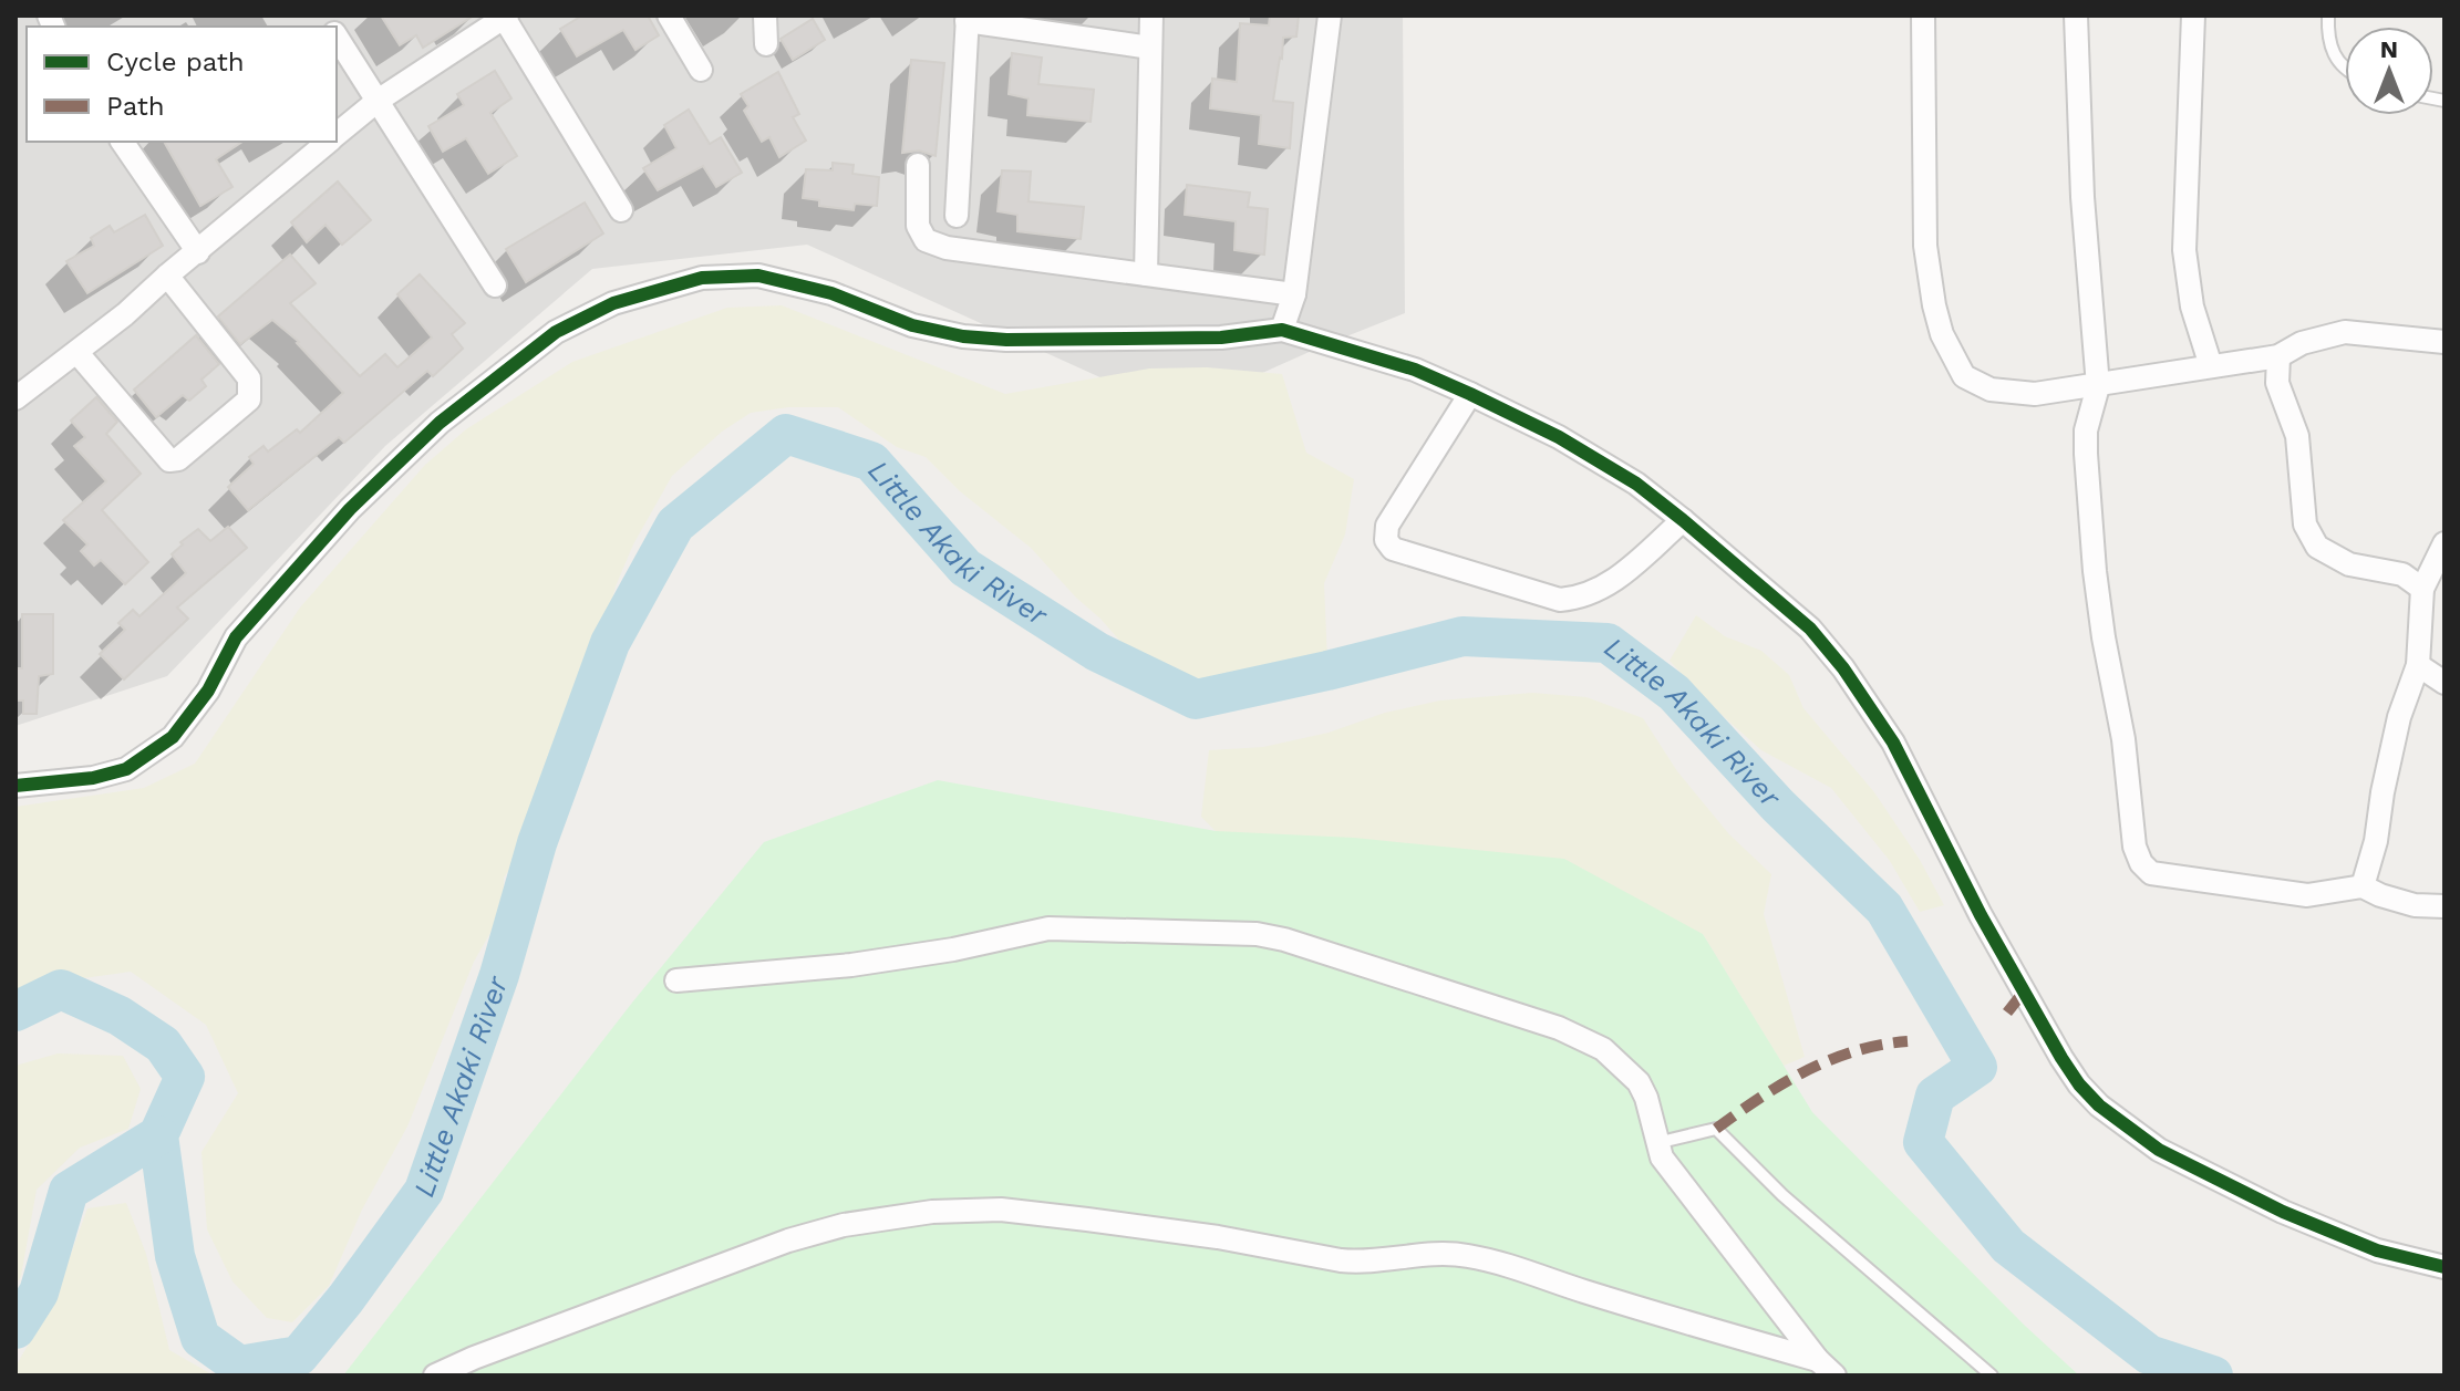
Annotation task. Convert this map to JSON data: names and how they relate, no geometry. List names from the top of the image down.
{
  "water": ["Little Akaki River"],
  "legend": ["Cycle path", "Path"],
  "north": "top"
}
